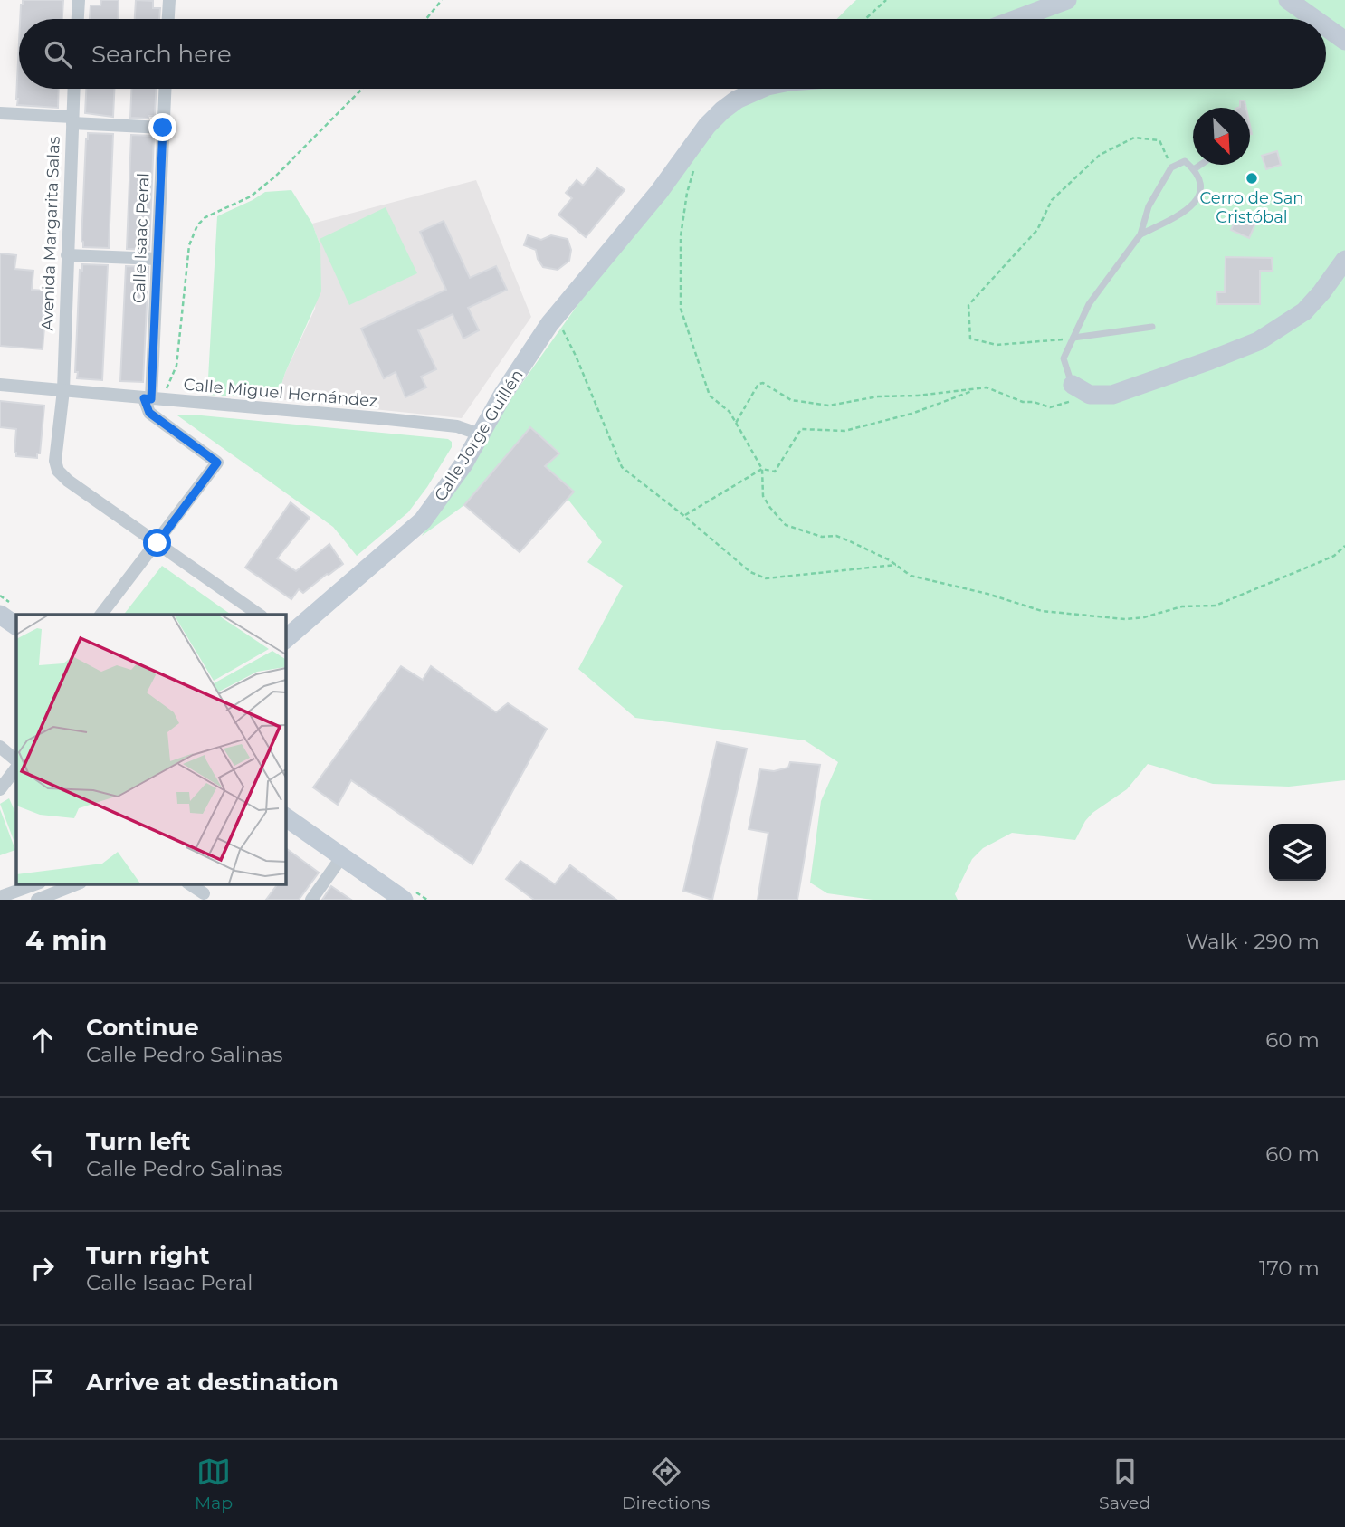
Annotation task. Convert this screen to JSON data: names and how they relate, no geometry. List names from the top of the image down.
{
  "streets": {
    "street": [
      "Avenida Margarita Salas",
      "Calle Isaac Peral",
      "Calle Miguel Hernández",
      "Calle Jorge Guillén"
    ]
  },
  "crossings": [
    ["Avenida Margarita Salas", "Calle Miguel Hernández"],
    ["Calle Isaac Peral", "Calle Miguel Hernández"],
    ["Calle Miguel Hernández", "Calle Jorge Guillén"]
  ],
  "places": ["Cerro de San Cristóbal"],
  "north": "bottom right",
  "page": {
    "search": "Search here",
    "heading": ["4 min", "Walk · 290 m"],
    "list": [
      ["Continue", "Calle Pedro Salinas", "60 m"],
      ["Turn left", "Calle Pedro Salinas", "60 m"],
      ["Turn right", "Calle Isaac Peral", "170 m"],
      "Arrive at destination"
    ],
    "nav": ["Map", "Directions", "Saved"]
  }
}
